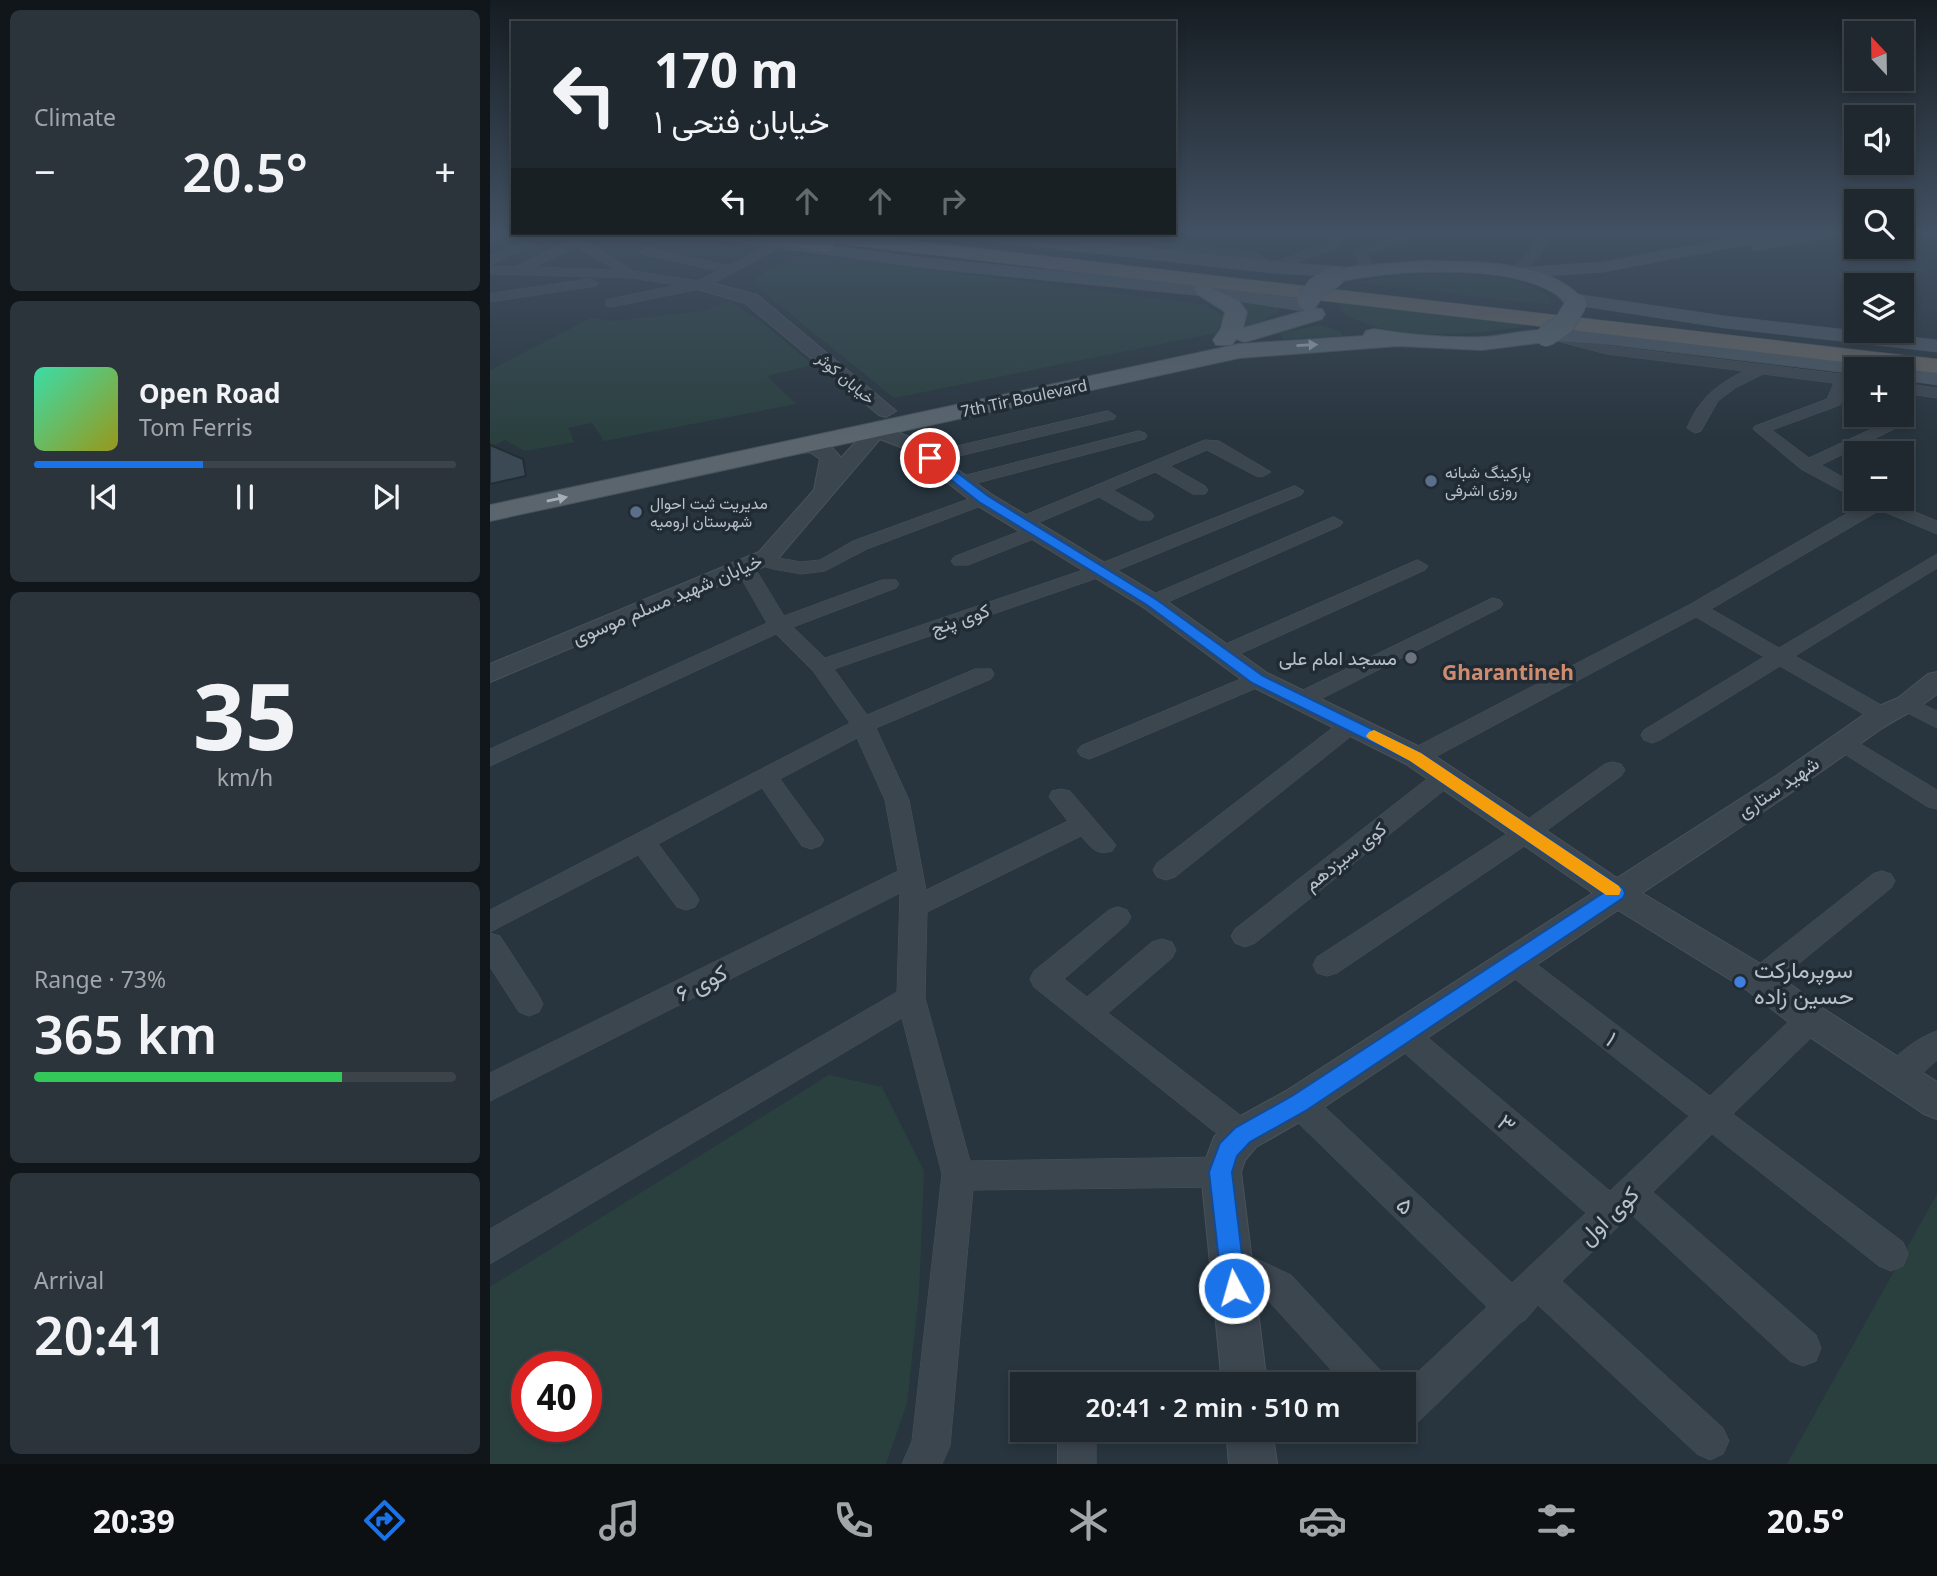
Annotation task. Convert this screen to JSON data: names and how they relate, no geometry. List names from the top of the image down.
{
  "streets": {
    "main road": ["7th Tir Boulevard"],
    "street": [
      "خیابان کوثر",
      "خیابان شهید مسلم موسوی",
      "کوی پنج",
      "شهید ستاری",
      "کوی سیزدهم",
      "کوی ۶",
      "۱",
      "۳",
      "۵",
      "کوی اول"
    ]
  },
  "crossings": [
    ["خیابان کوثر", "7th Tir Boulevard"],
    ["خیابان کوثر", "خیابان شهید مسلم موسوی"],
    ["خیابان کوثر", "کوی پنج"],
    ["خیابان کوثر", "شهید ستاری"],
    ["خیابان کوثر", "کوی سیزدهم"],
    ["خیابان کوثر", "کوی اول"],
    ["7th Tir Boulevard", "خیابان شهید مسلم موسوی"],
    ["شهید ستاری", "۱"],
    ["شهید ستاری", "۳"],
    ["شهید ستاری", "۵"],
    ["۱", "کوی اول"],
    ["۳", "کوی اول"],
    ["۵", "کوی اول"]
  ],
  "districts": ["Gharantineh"],
  "places": [
    "پارکینگ شبانه روزی اشرفی",
    "مدیریت ثبت احوال شهرستان ارومیه",
    "مسجد امام علی",
    "سوپرمارکت حسین زاده"
  ],
  "north": "top",
  "page": {
    "tile": [
      "Climate",
      ["35", "km/h"],
      ["Range · 73%", "365 km"],
      ["Arrival", "20:41"]
    ],
    "map_buttons": ["+", "−"],
    "turn": ["170 m", "خیابان فتحی ۱"],
    "heat": ["−", "20.5°", "+"],
    "song": ["Open Road", "Tom Ferris"],
    "limit": "40",
    "trip": "20:41 · 2 min · 510 m",
    "tabs": ["20:39", "20.5°"]
  }
}
